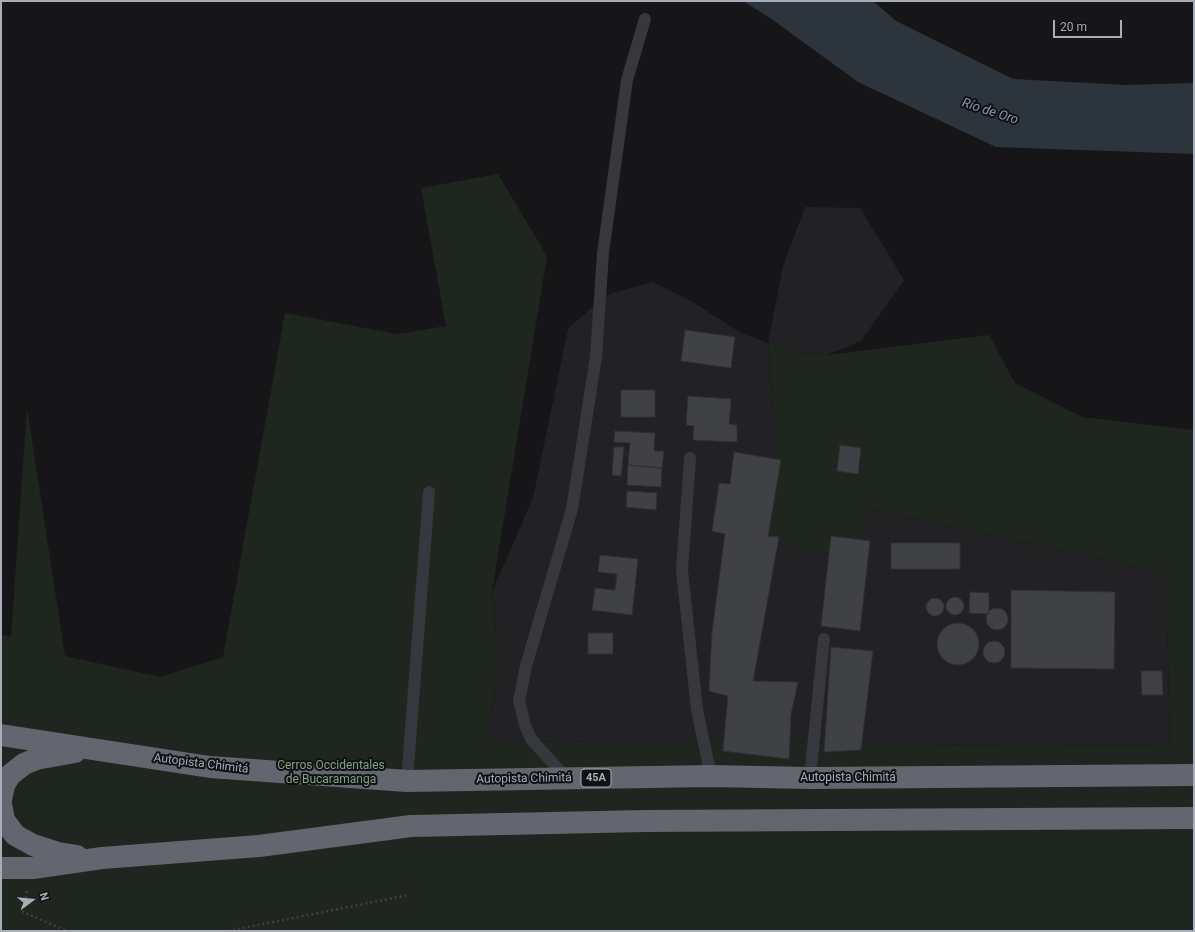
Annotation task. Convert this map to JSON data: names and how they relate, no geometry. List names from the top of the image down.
{
  "streets": {
    "highway": ["Autopista Chimitá", "45A"]
  },
  "water": ["Río de Oro"],
  "parks": ["Cerros Occidentales de Bucaramanga"],
  "scale_bar": "20 m",
  "north": "right"
}
